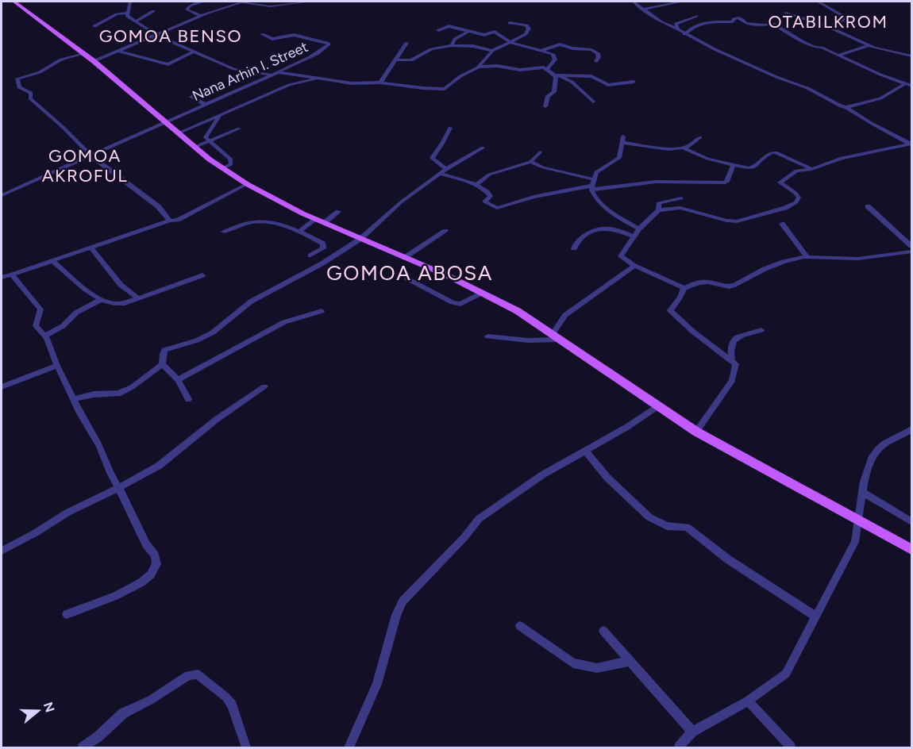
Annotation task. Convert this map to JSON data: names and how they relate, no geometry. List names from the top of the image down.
{
  "streets": {
    "street": ["Nana Arhin I. Street"]
  },
  "districts": [
    "OTABILKROM",
    "GOMOA BENSO",
    "GOMOA AKROFUL",
    "GOMOA ABOSA"
  ],
  "north": "right"
}
